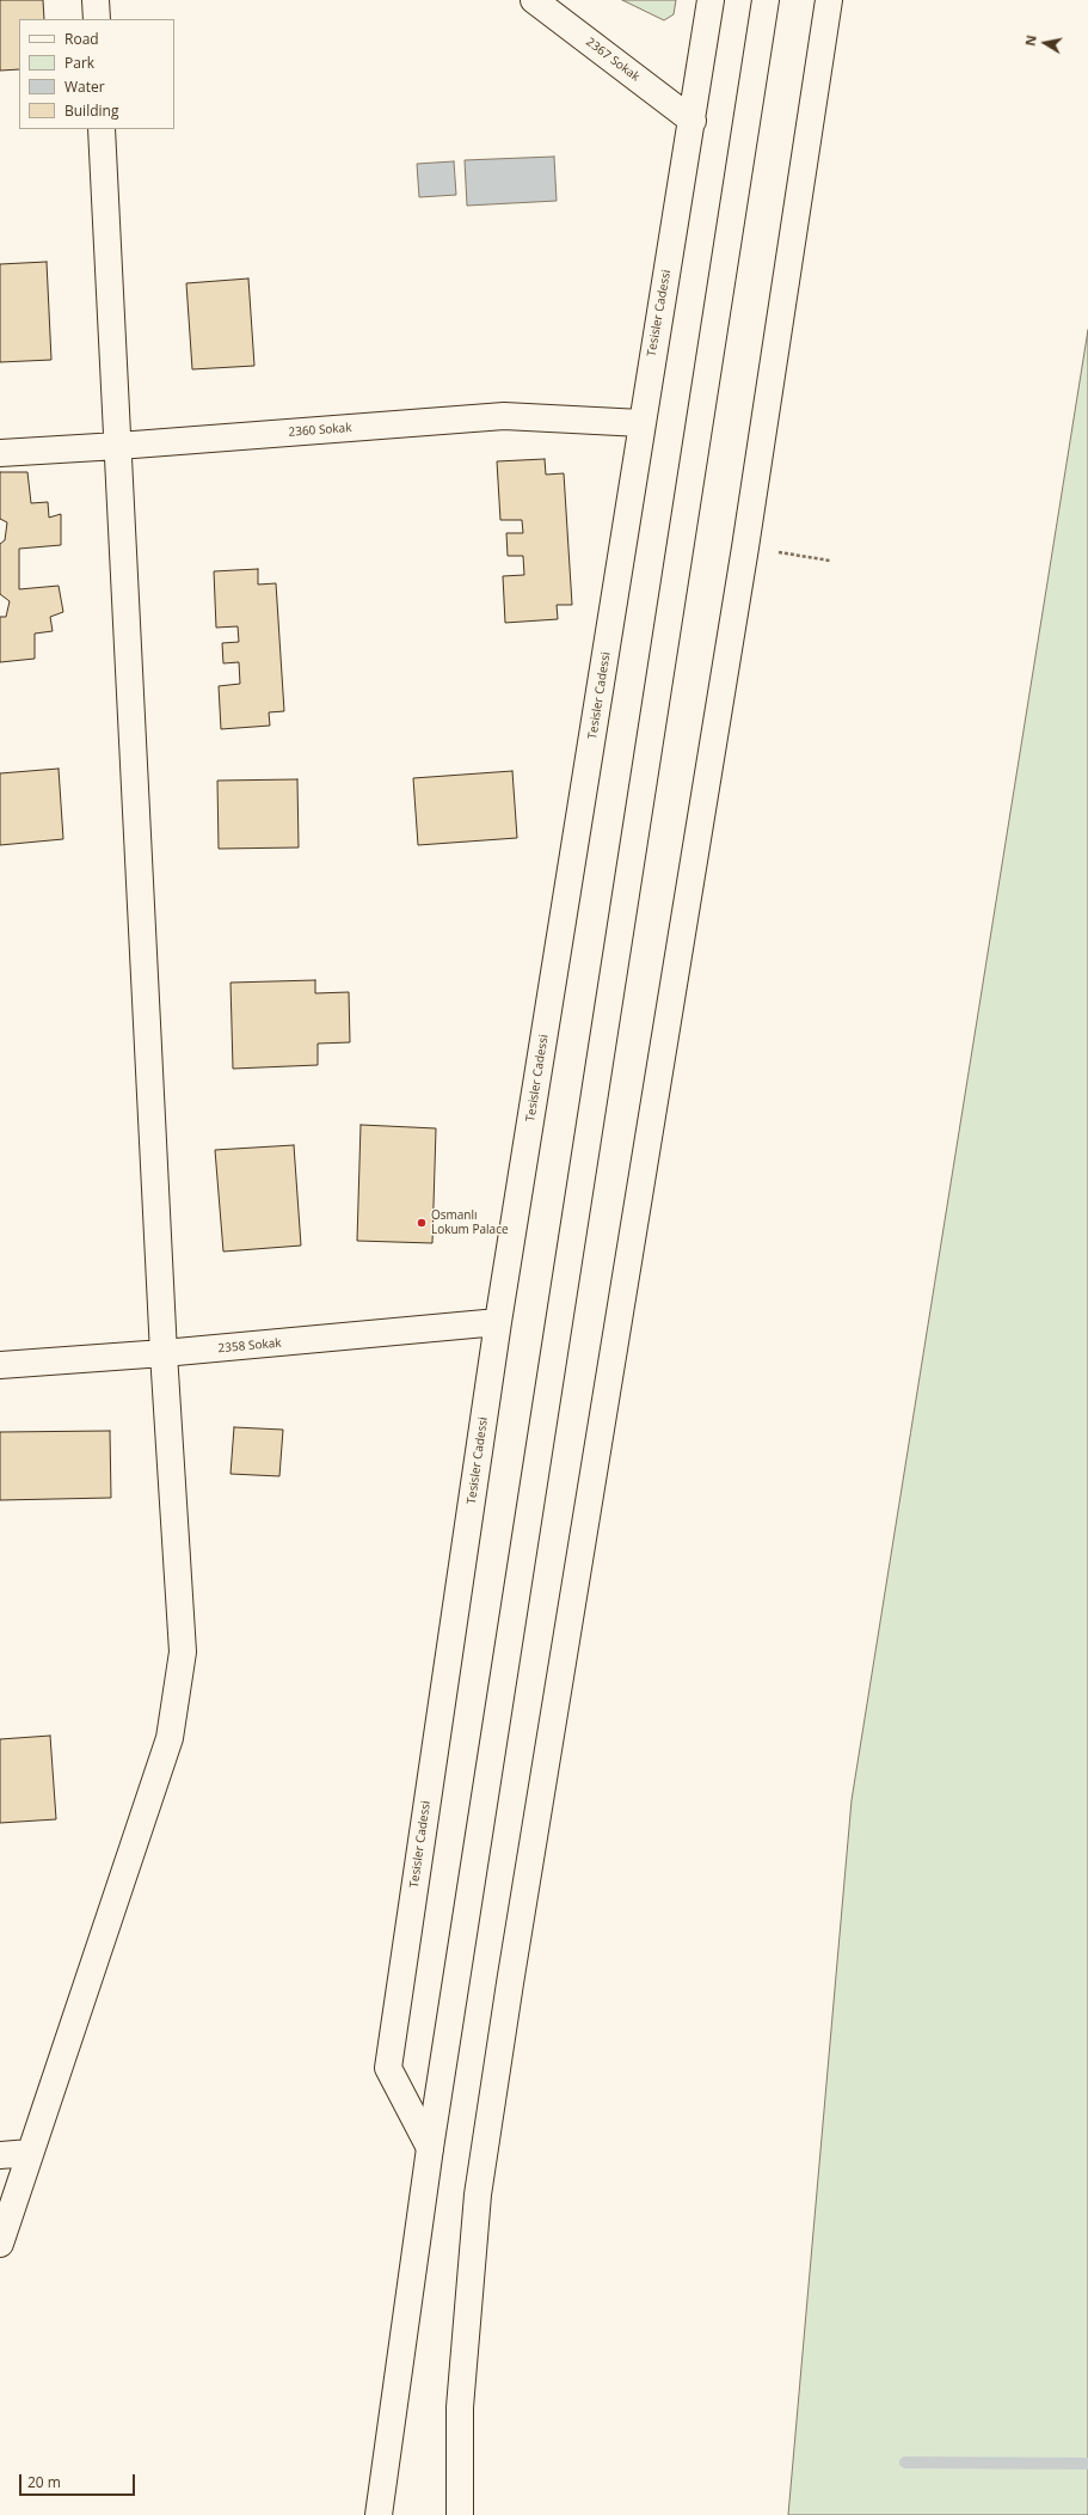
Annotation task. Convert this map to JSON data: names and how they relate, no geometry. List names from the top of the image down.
{
  "streets": {
    "street": [
      "2367 Sokak",
      "Tesisler Cadessi",
      "2360 Sokak",
      "2358 Sokak"
    ]
  },
  "crossings": [
    ["2367 Sokak", "Tesisler Cadessi"],
    ["Tesisler Cadessi", "2360 Sokak"],
    ["Tesisler Cadessi", "2358 Sokak"]
  ],
  "places": ["Osmanlı Lokum Palace"],
  "legend": [
    "Road",
    "Park",
    "Water",
    "Building"
  ],
  "scale_bar": "20 m",
  "north": "left"
}
